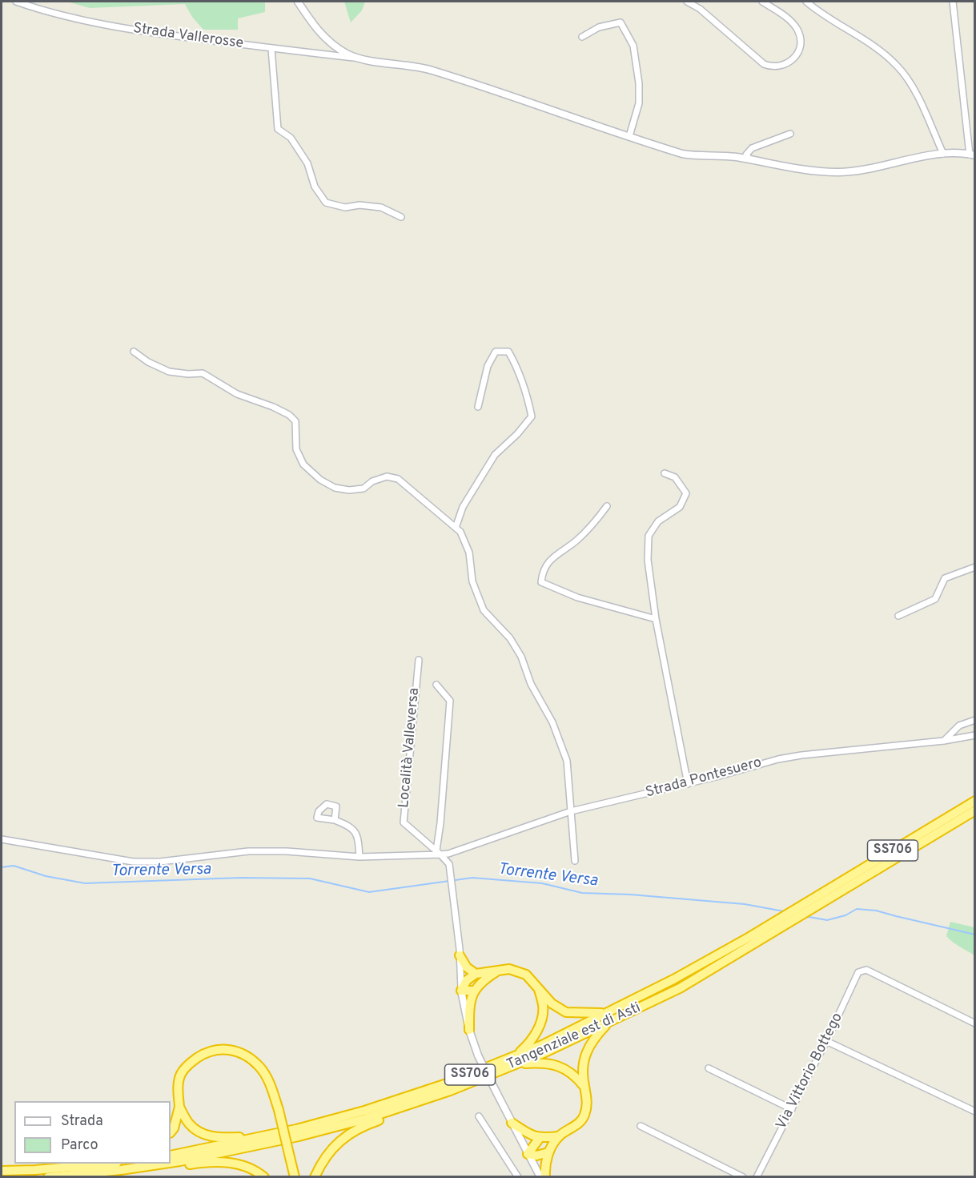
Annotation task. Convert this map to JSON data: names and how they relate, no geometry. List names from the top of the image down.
{
  "streets": {
    "highway": ["SS706", "Tangenziale est di Asti"],
    "street": [
      "Strada Vallerosse",
      "Località Valleversa",
      "Strada Pontesuero",
      "Via Vittorio Bottego"
    ]
  },
  "crossings": [
    ["Località Valleversa", "Strada Pontesuero"]
  ],
  "water": ["Torrente Versa"],
  "legend": ["Strada", "Parco"]
}
